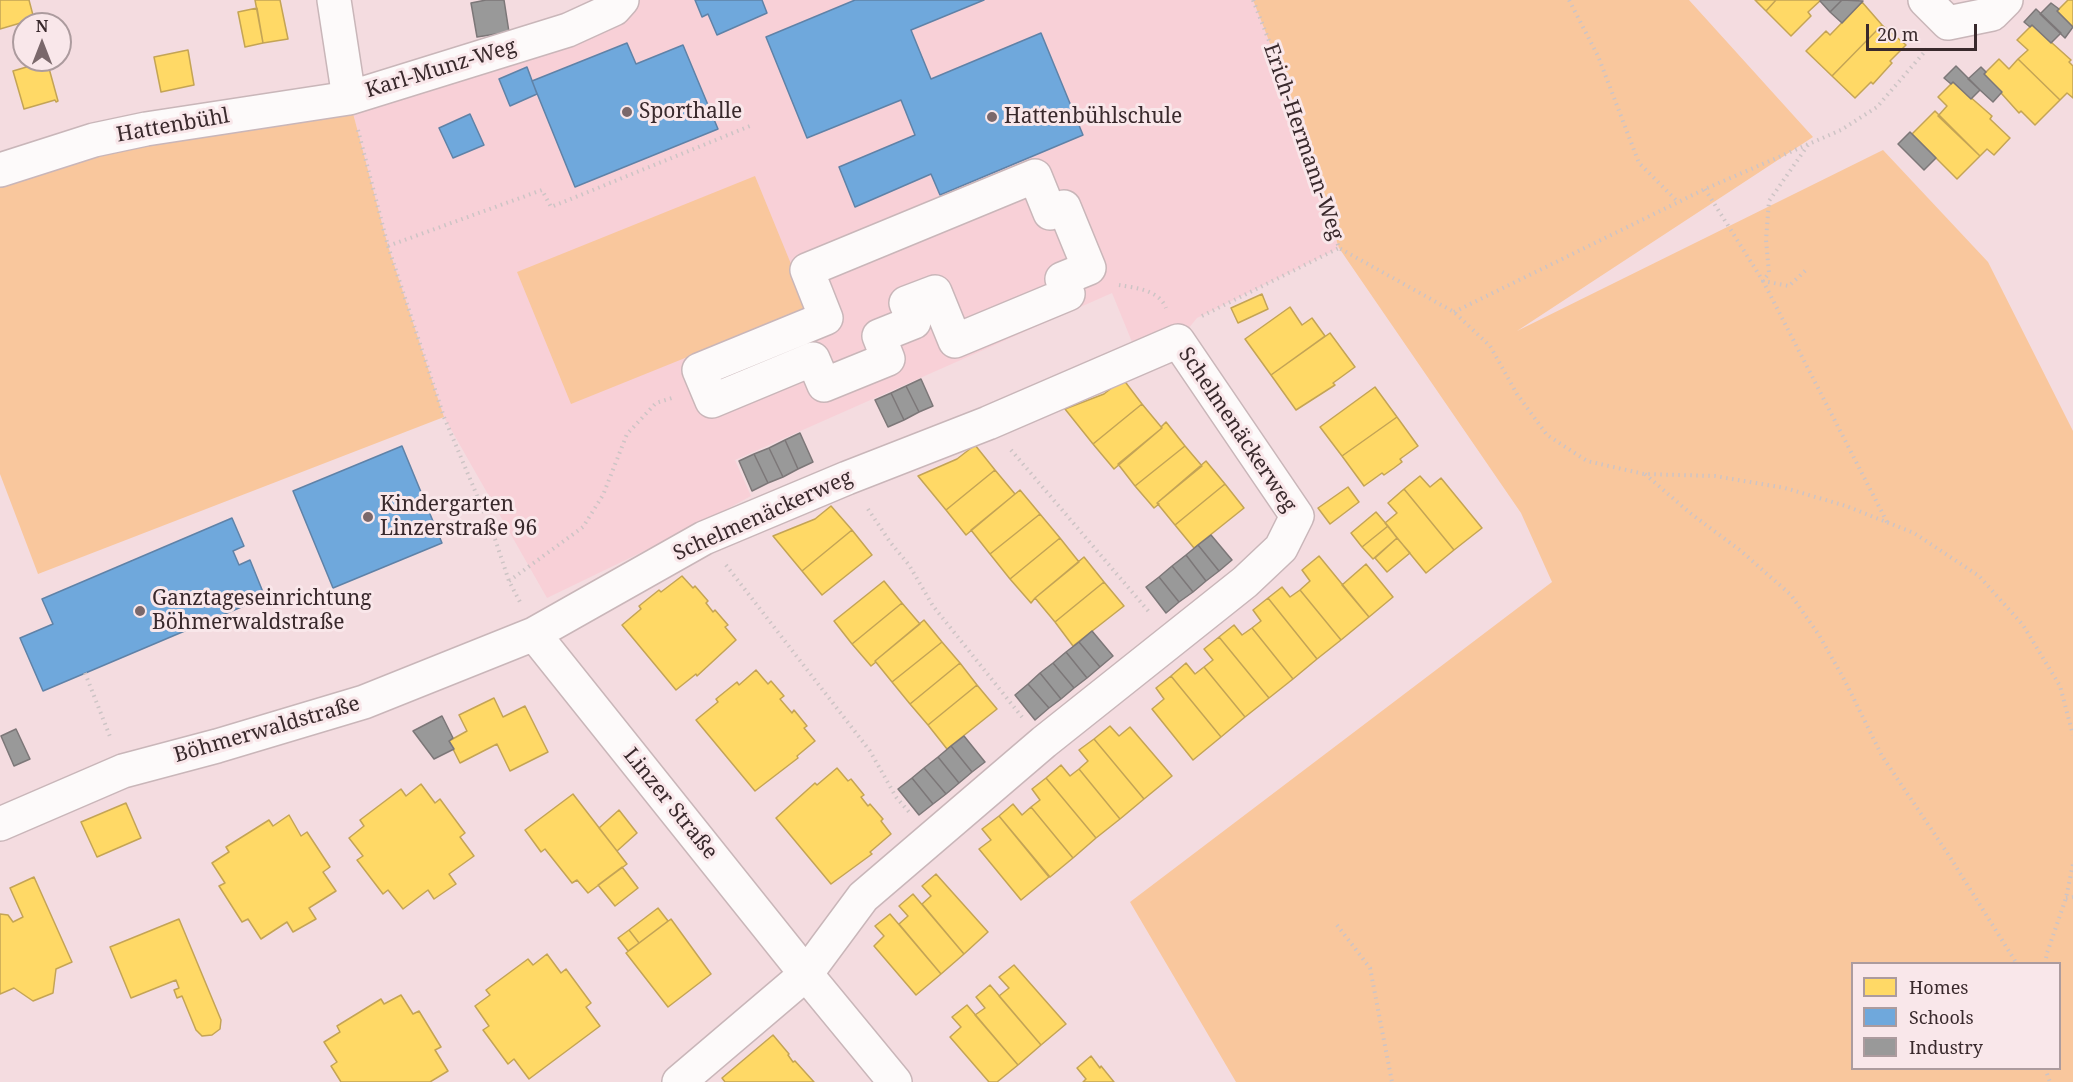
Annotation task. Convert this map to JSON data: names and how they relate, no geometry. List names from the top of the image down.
{
  "streets": {
    "street": [
      "Karl-Munz-Weg",
      "Hattenbühl",
      "Schelmenäckerweg",
      "Böhmerwaldstraße",
      "Linzer Straße"
    ],
    "path": ["Erich-Hermann-Weg"]
  },
  "crossings": [
    ["Karl-Munz-Weg", "Hattenbühl"],
    ["Schelmenäckerweg", "Böhmerwaldstraße"],
    ["Schelmenäckerweg", "Linzer Straße"],
    ["Böhmerwaldstraße", "Linzer Straße"]
  ],
  "places": [
    "Sporthalle",
    "Hattenbühlschule",
    "Kindergarten Linzerstraße 96",
    "Ganztageseinrichtung Böhmerwaldstraße"
  ],
  "legend": ["Homes", "Schools", "Industry"],
  "scale_bar": "20 m",
  "north": "top"
}
